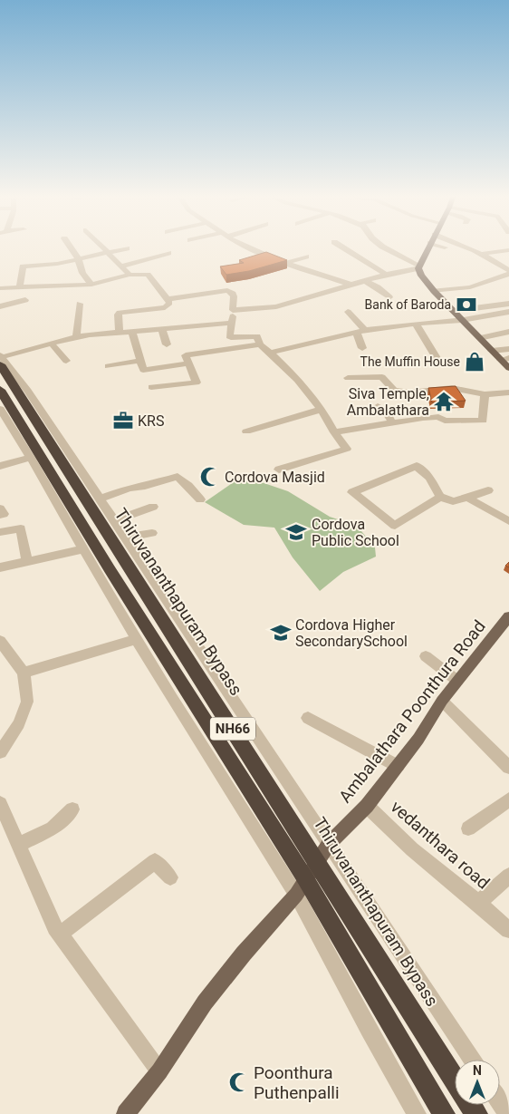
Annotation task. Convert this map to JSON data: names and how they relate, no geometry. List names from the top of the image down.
{
  "streets": {
    "highway": ["Thiruvananthapuram Bypass", "NH66"],
    "main road": ["Ambalathara Poonthura Road"],
    "street": ["vedanthara road"]
  },
  "crossings": [
    ["Thiruvananthapuram Bypass", "Ambalathara Poonthura Road"],
    ["Ambalathara Poonthura Road", "NH66"],
    ["Ambalathara Poonthura Road", "vedanthara road"]
  ],
  "places": {
    "bank": ["Bank of Baroda"],
    "shop": ["The Muffin House"],
    "temple": ["Siva Temple, Ambalathara"],
    "office": ["KRS"],
    "mosque": ["Cordova Masjid", "Poonthura Puthenpalli"],
    "school or university": ["Cordova Public School", "Cordova Higher SecondarySchool"]
  },
  "north": "top"
}
